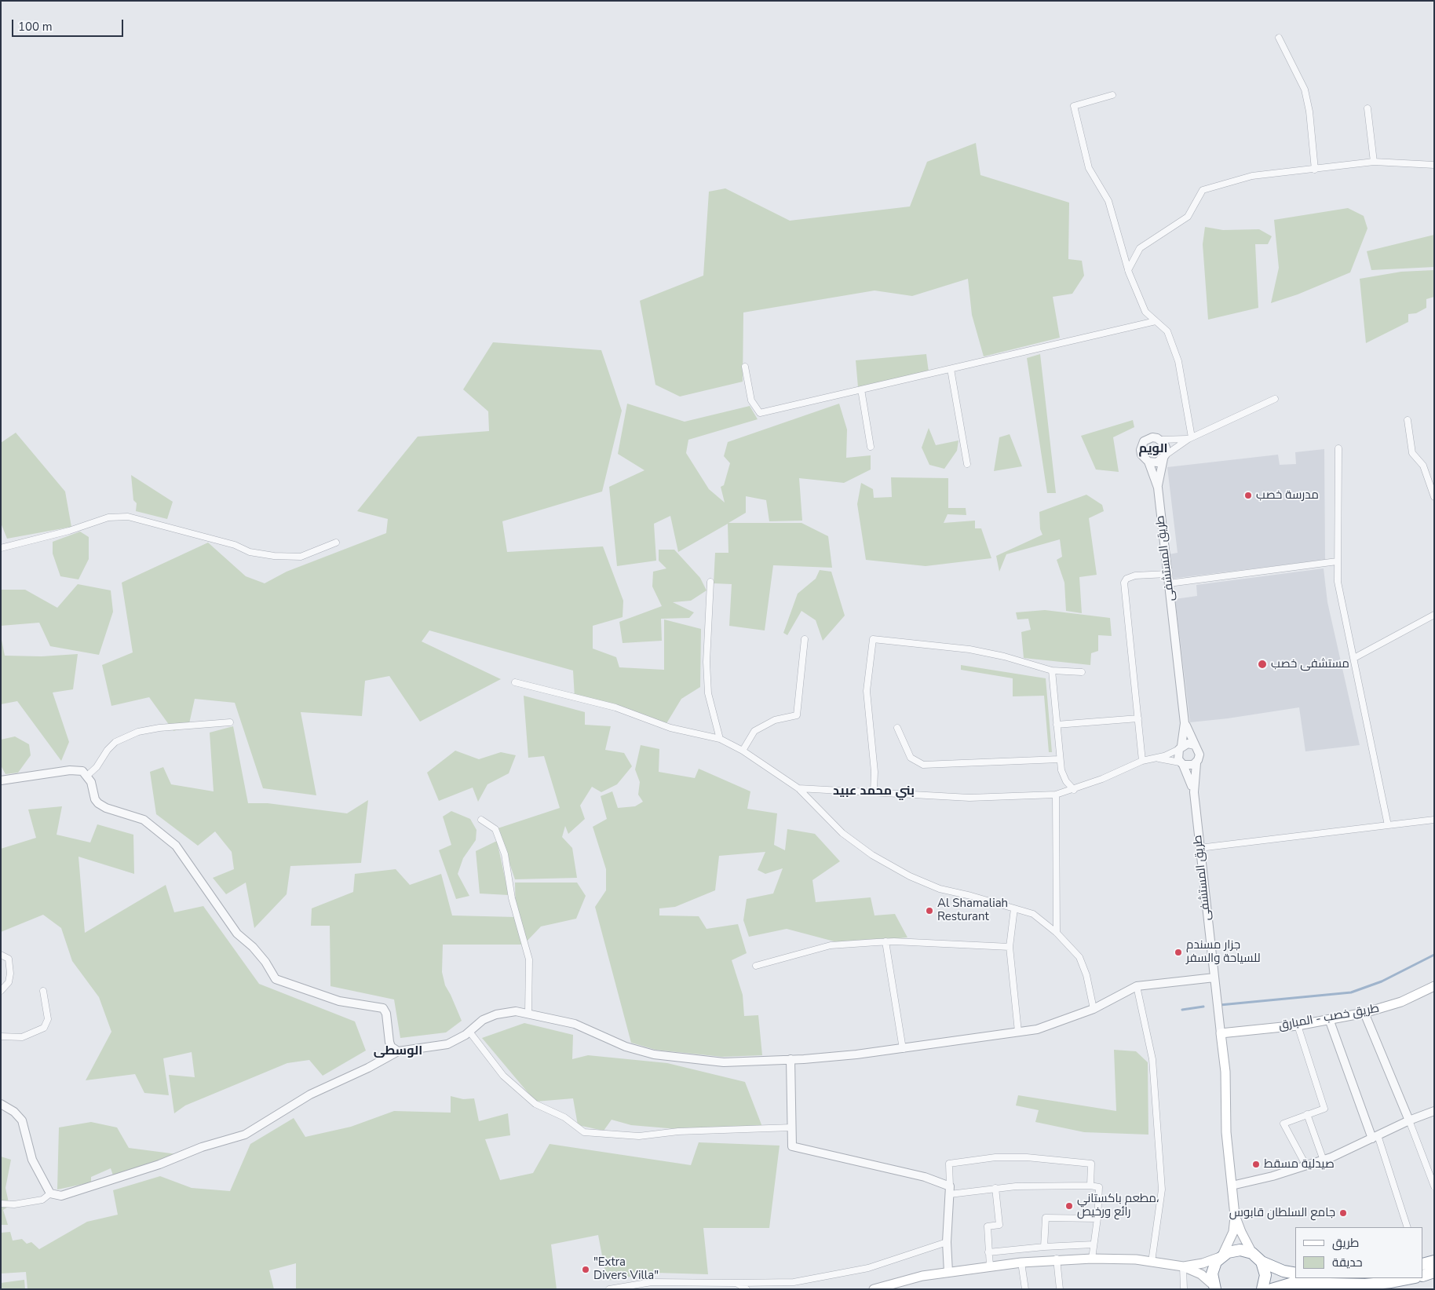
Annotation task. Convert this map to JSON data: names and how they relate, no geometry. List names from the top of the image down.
{
  "streets": {
    "main road": ["طريق خصب - المبارق"],
    "street": ["طريق المستشفى"]
  },
  "crossings": [
    ["طريق المستشفى", "طريق خصب - المبارق"]
  ],
  "districts": ["الويم", "بني محمد عبيد", "الوسطى"],
  "places": [
    "مدرسة خصب",
    "مستشفى خصب",
    "Al Shamaliah Resturant",
    "جزار مسندم للسياحة والسفر",
    "صيدلية مسقط",
    "مطعم باكستاني، رائع ورخيص",
    "جامع السلطان قابوس",
    "\"Extra Divers Villa\""
  ],
  "legend": ["طريق", "حديقة"],
  "scale_bar": "100 m"
}
